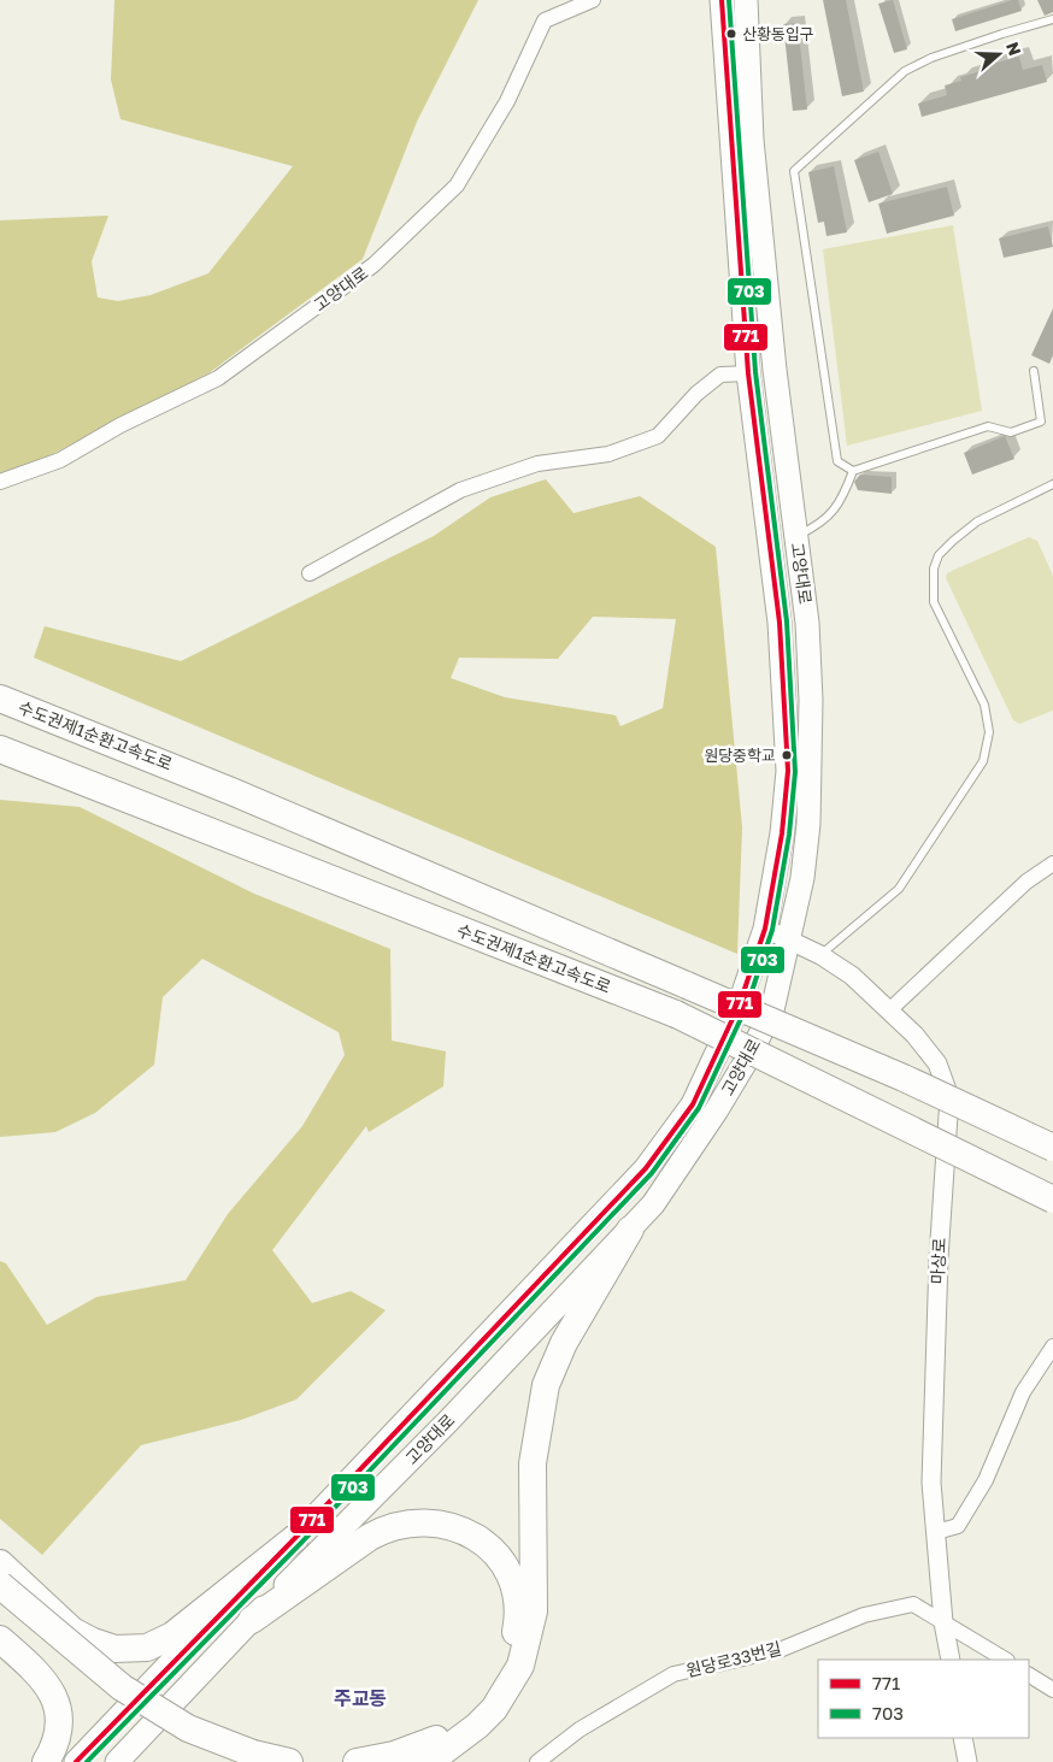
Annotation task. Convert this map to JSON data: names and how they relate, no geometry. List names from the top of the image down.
{
  "streets": {
    "highway": ["수도권제1순환고속도로"],
    "main road": ["고양대로"],
    "street": ["마상로", "원당로33번길"]
  },
  "crossings": [
    ["고양대로", "마상로"],
    ["마상로", "원당로33번길"]
  ],
  "districts": ["주교동"],
  "places": ["산황동입구", "원당중학교"],
  "lines": ["transit line 771", "transit line 703"],
  "legend": ["771", "703"],
  "north": "right"
}
